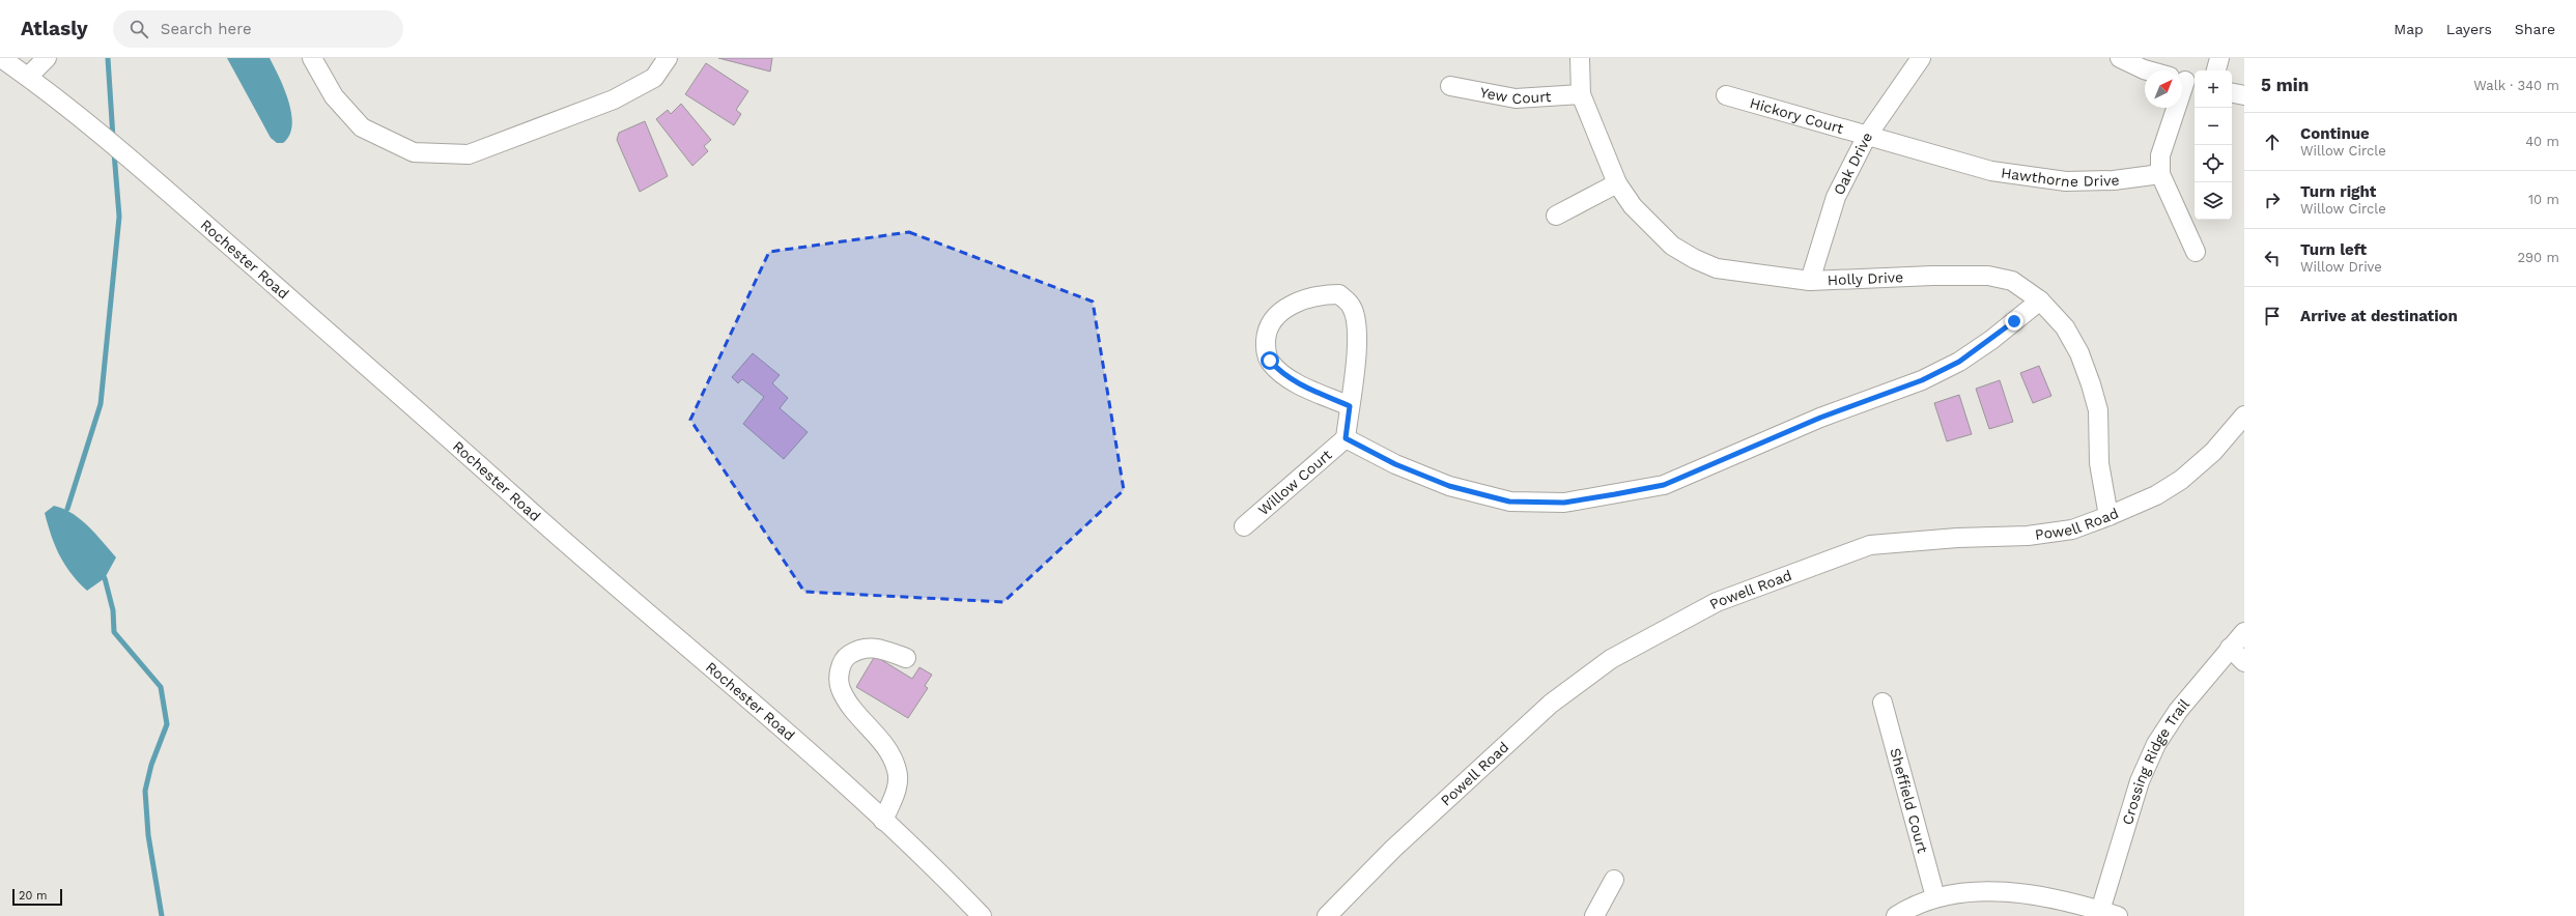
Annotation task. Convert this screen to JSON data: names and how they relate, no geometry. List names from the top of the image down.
{
  "streets": {
    "street": [
      "Yew Court",
      "Hickory Court",
      "Oak Drive",
      "Hawthorne Drive",
      "Rochester Road",
      "Holly Drive",
      "Willow Court",
      "Powell Road",
      "Crossing Ridge Trail",
      "Sheffield Court"
    ]
  },
  "crossings": [
    ["Yew Court", "Holly Drive"],
    ["Hickory Court", "Oak Drive"],
    ["Hickory Court", "Hawthorne Drive"],
    ["Oak Drive", "Hawthorne Drive"],
    ["Oak Drive", "Holly Drive"],
    ["Holly Drive", "Powell Road"]
  ],
  "scale_bar": "20 m",
  "north": "top right",
  "page": {
    "header": "Atlasly",
    "search": "Search here",
    "nav": ["Map", "Layers", "Share"],
    "heading": ["5 min", "Walk · 340 m"],
    "map_buttons": ["+", "−"],
    "list": [
      ["Continue", "Willow Circle", "40 m"],
      ["Turn right", "Willow Circle", "10 m"],
      ["Turn left", "Willow Drive", "290 m"],
      "Arrive at destination"
    ],
    "scale": "20 m"
  }
}
